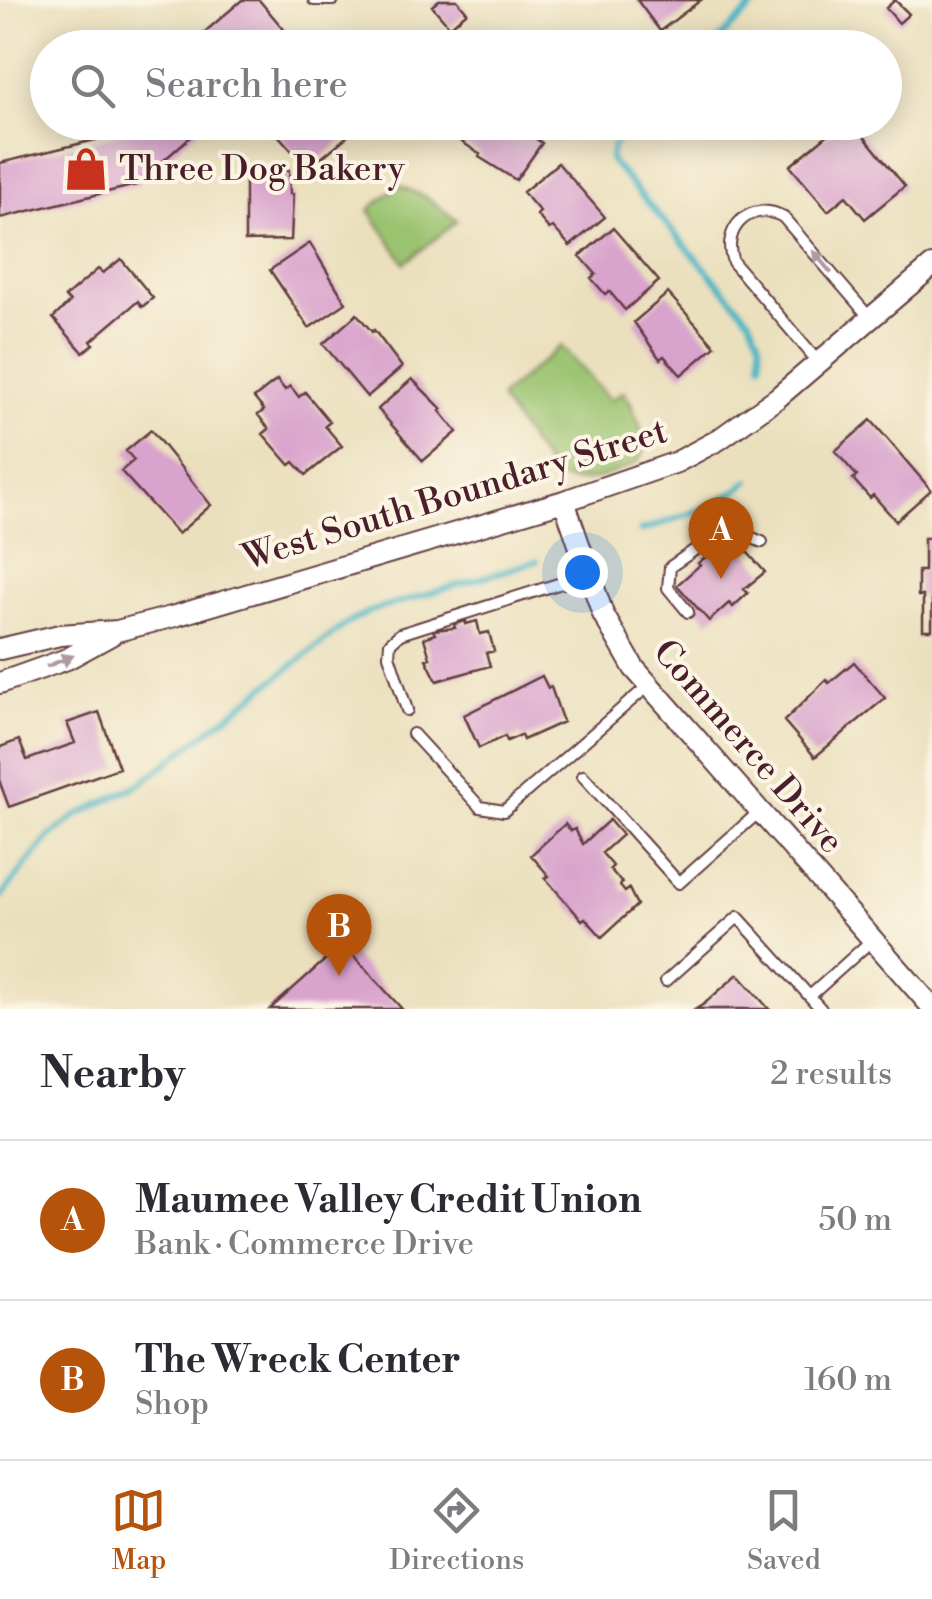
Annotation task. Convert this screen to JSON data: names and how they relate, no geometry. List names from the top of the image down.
{
  "streets": {
    "street": ["West South Boundary Street", "Commerce Drive"]
  },
  "crossings": [
    ["West South Boundary Street", "Commerce Drive"]
  ],
  "places": {
    "shop": ["Three Dog Bakery"]
  },
  "page": {
    "search": "Search here",
    "pins": ["A", "B"],
    "heading": ["Nearby", "2 results"],
    "list": [
      {
        "mark": "A",
        "name": "Maumee Valley Credit Union",
        "note": "Bank · Commerce Drive",
        "value": "50 m"
      },
      {
        "mark": "B",
        "name": "The Wreck Center",
        "note": "Shop",
        "value": "160 m"
      }
    ],
    "nav": ["Map", "Directions", "Saved"]
  }
}
